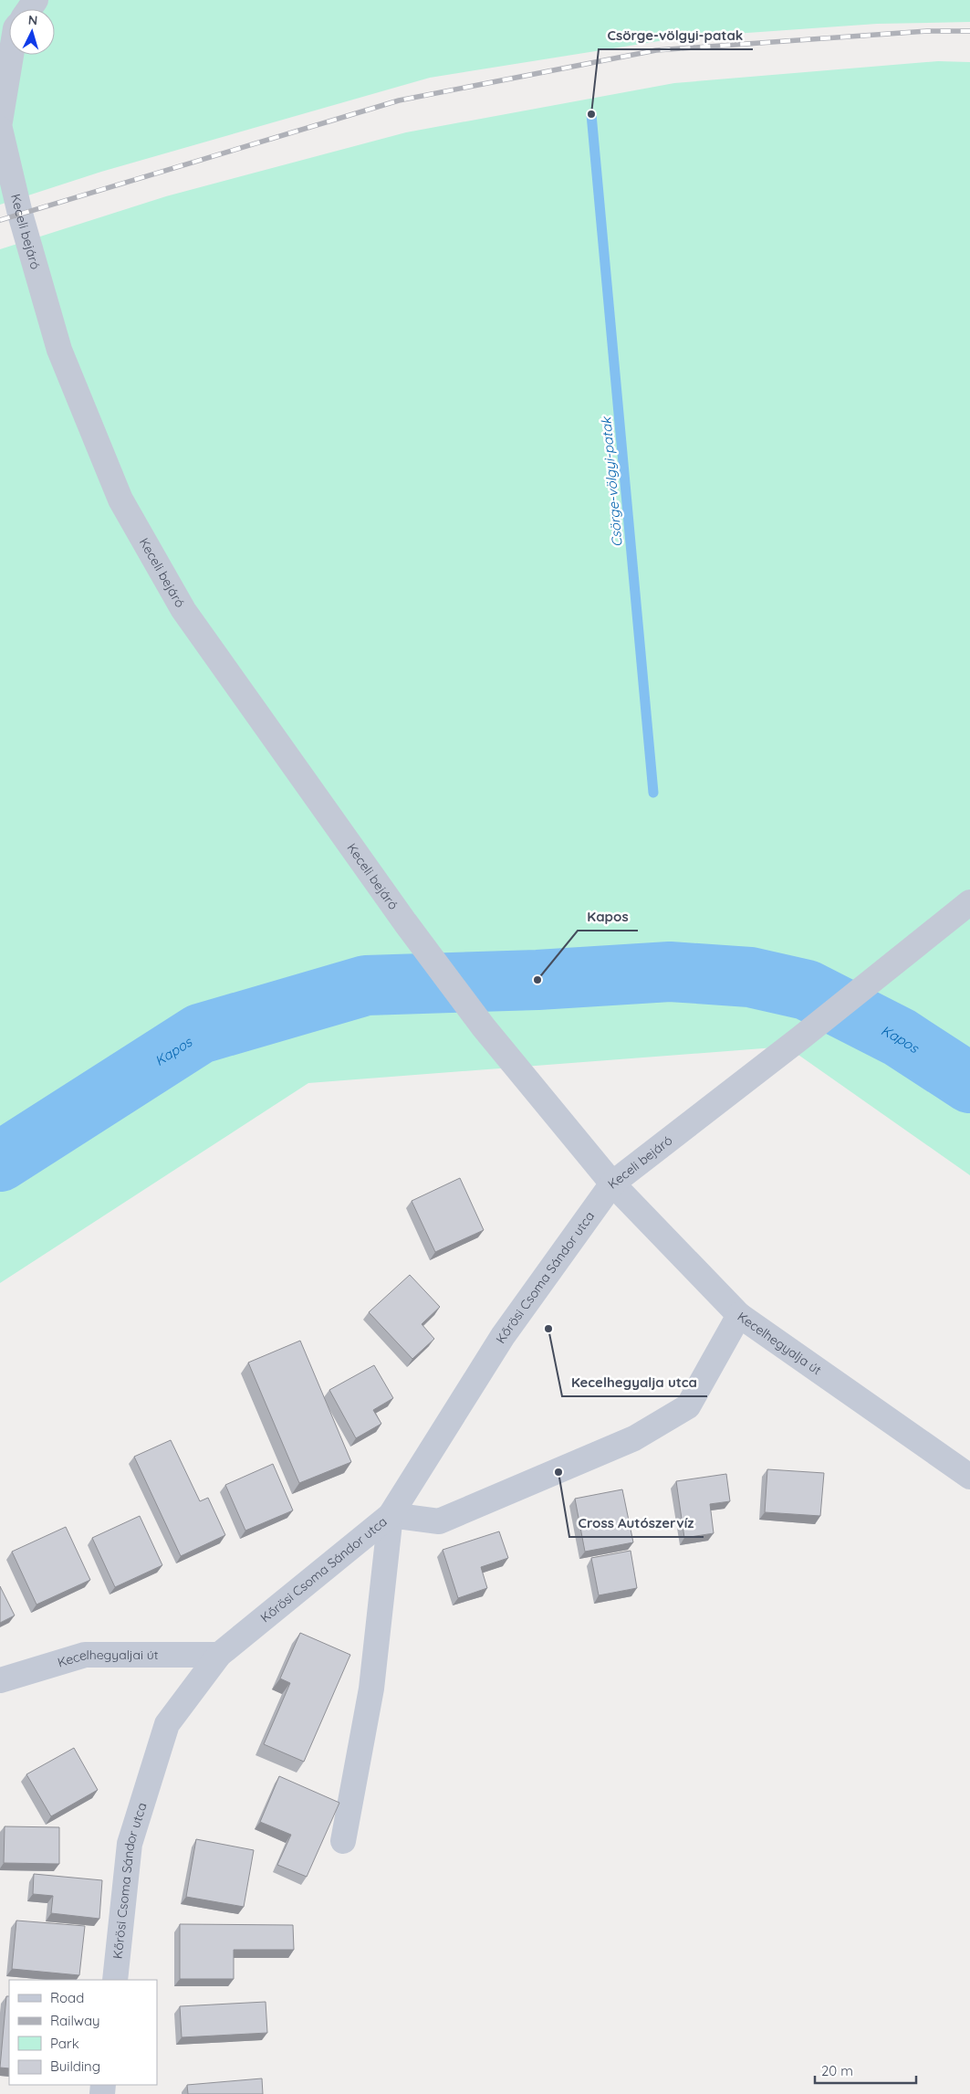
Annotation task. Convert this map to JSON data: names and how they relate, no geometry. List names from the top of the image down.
{
  "streets": {
    "street": [
      "Keceli bejáró",
      "Kőrösi Csoma Sándor utca",
      "Kecelhegyalja út",
      "Kecelhegyaljai út"
    ]
  },
  "crossings": [
    ["Keceli bejáró", "Kőrösi Csoma Sándor utca"],
    ["Keceli bejáró", "Kecelhegyalja út"],
    ["Kőrösi Csoma Sándor utca", "Kecelhegyalja út"],
    ["Kőrösi Csoma Sándor utca", "Kecelhegyaljai út"]
  ],
  "water": ["Csörge-völgyi-patak", "Kapos"],
  "places": [
    "Csörge-völgyi-patak",
    "Kapos",
    "Kecelhegyalja utca",
    "Cross Autószervíz"
  ],
  "legend": [
    "Road",
    "Railway",
    "Park",
    "Building"
  ],
  "scale_bar": "20 m",
  "north": "top"
}
